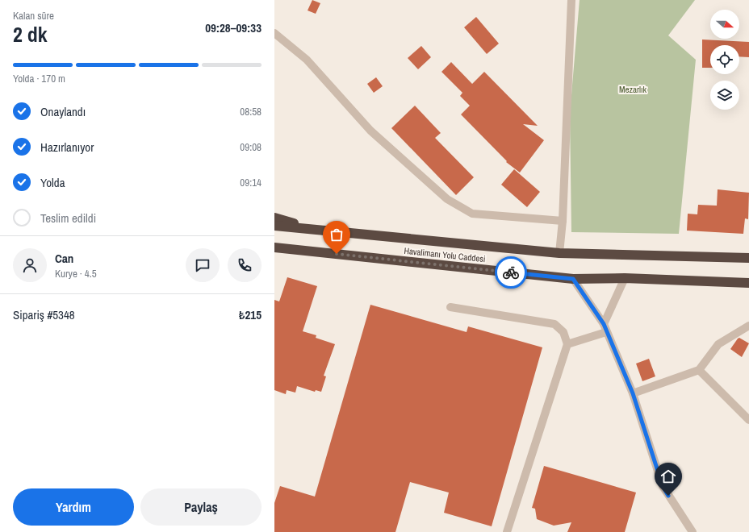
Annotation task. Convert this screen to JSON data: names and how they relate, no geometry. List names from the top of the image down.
{
  "streets": {
    "highway": ["Havalimanı Yolu Caddesi"]
  },
  "parks": ["Mezarlık"],
  "north": "right",
  "page": {
    "heading": ["2 dk", "Kalan süre", "09:28–09:33"],
    "panel": [
      "Can",
      "Kurye · 4.5",
      "Sipariş #5348",
      "₺215"
    ],
    "bar": "Yolda · 170 m",
    "list": [
      ["Onaylandı", "08:58"],
      ["Hazırlanıyor", "09:08"],
      ["Yolda", "09:14"],
      "Teslim edildi"
    ],
    "buttons": ["Yardım", "Paylaş"]
  }
}
